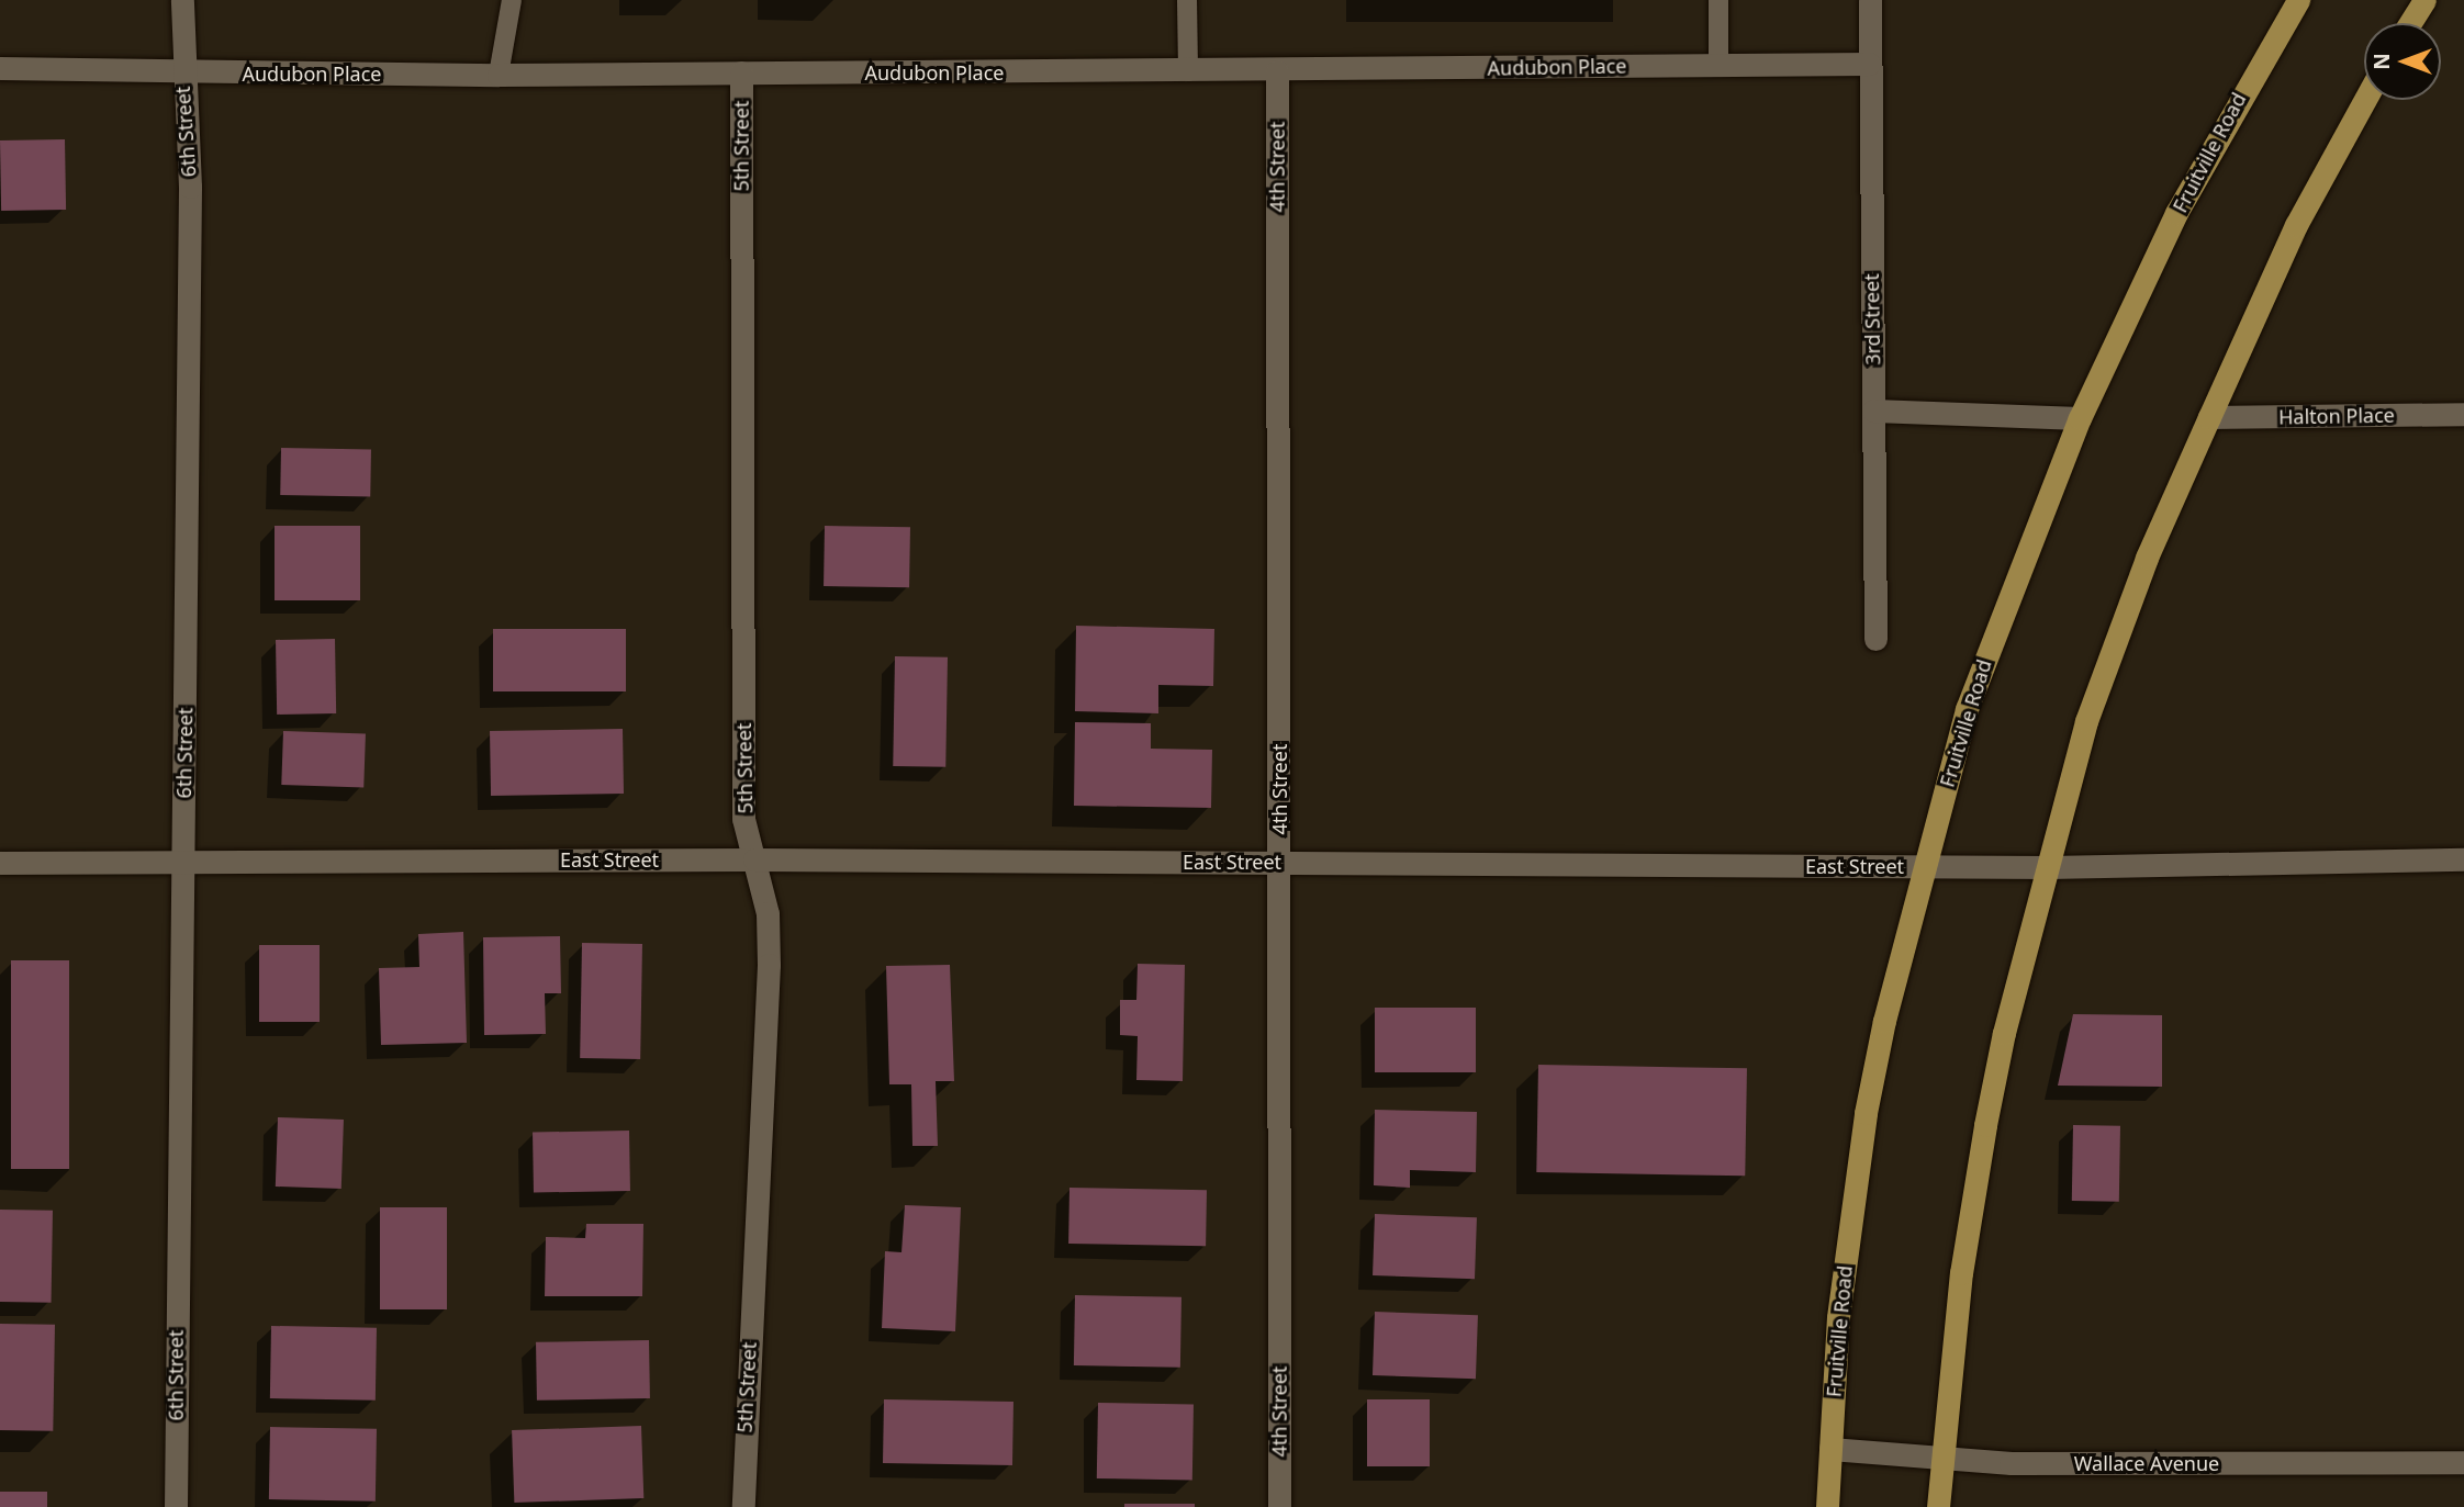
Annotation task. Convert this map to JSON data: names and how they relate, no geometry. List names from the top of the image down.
{
  "streets": {
    "main road": ["Fruitville Road"],
    "street": [
      "Audubon Place",
      "6th Street",
      "5th Street",
      "4th Street",
      "3rd Street",
      "Halton Place",
      "East Street",
      "Wallace Avenue"
    ]
  },
  "crossings": [
    ["Audubon Place", "6th Street"],
    ["Audubon Place", "5th Street"],
    ["Audubon Place", "4th Street"],
    ["Audubon Place", "3rd Street"],
    ["6th Street", "East Street"],
    ["5th Street", "East Street"],
    ["Fruitville Road", "East Street"],
    ["Fruitville Road", "Wallace Avenue"],
    ["4th Street", "East Street"]
  ],
  "north": "left"
}
